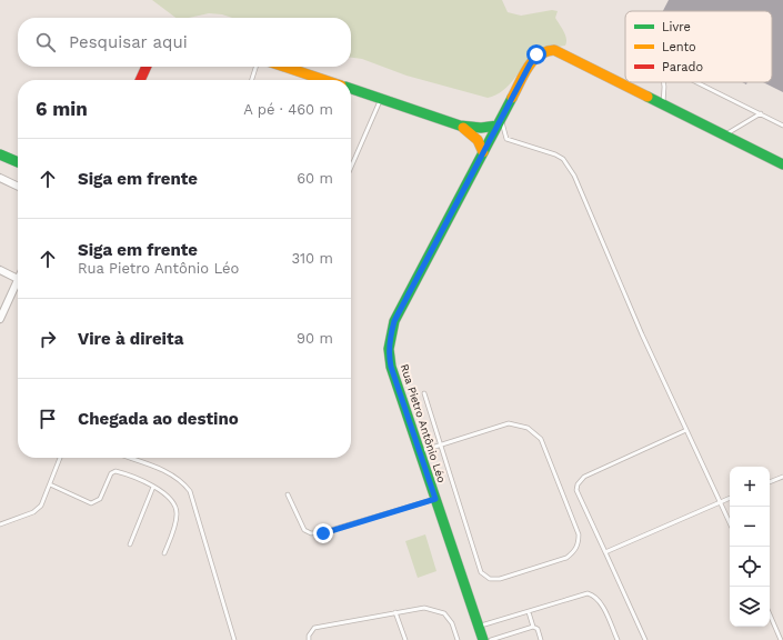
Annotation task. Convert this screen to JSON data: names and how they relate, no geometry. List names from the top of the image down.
{
  "streets": {
    "main road": ["Rua Pietro Antônio Léo"]
  },
  "legend": ["Livre", "Lento", "Parado"],
  "page": {
    "search": "Pesquisar aqui",
    "heading": ["6 min", "A pé · 460 m"],
    "list": [
      ["Siga em frente", "60 m"],
      ["Siga em frente", "Rua Pietro Antônio Léo", "310 m"],
      ["Vire à direita", "90 m"],
      "Chegada ao destino"
    ],
    "map_buttons": ["+", "−"]
  }
}
